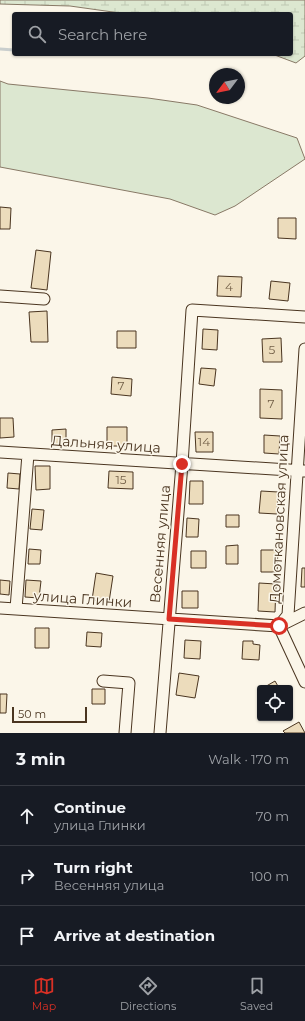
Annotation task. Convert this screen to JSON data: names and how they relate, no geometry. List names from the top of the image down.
{
  "streets": {
    "street": [
      "Дальняя улица",
      "Домоткановская улица",
      "Весенняя улица",
      "улица Глинки"
    ]
  },
  "crossings": [
    ["Дальняя улица", "Домоткановская улица"],
    ["Дальняя улица", "Весенняя улица"],
    ["Домоткановская улица", "улица Глинки"],
    ["Весенняя улица", "улица Глинки"]
  ],
  "house_numbers": [
    "4",
    "5",
    "7",
    "7",
    "14",
    "15"
  ],
  "scale_bar": "50 m",
  "north": "bottom left",
  "page": {
    "search": "Search here",
    "scale": "50 m",
    "heading": ["3 min", "Walk · 170 m"],
    "list": [
      ["Continue", "улица Глинки", "70 m"],
      ["Turn right", "Весенняя улица", "100 m"],
      "Arrive at destination"
    ],
    "nav": ["Map", "Directions", "Saved"]
  }
}
